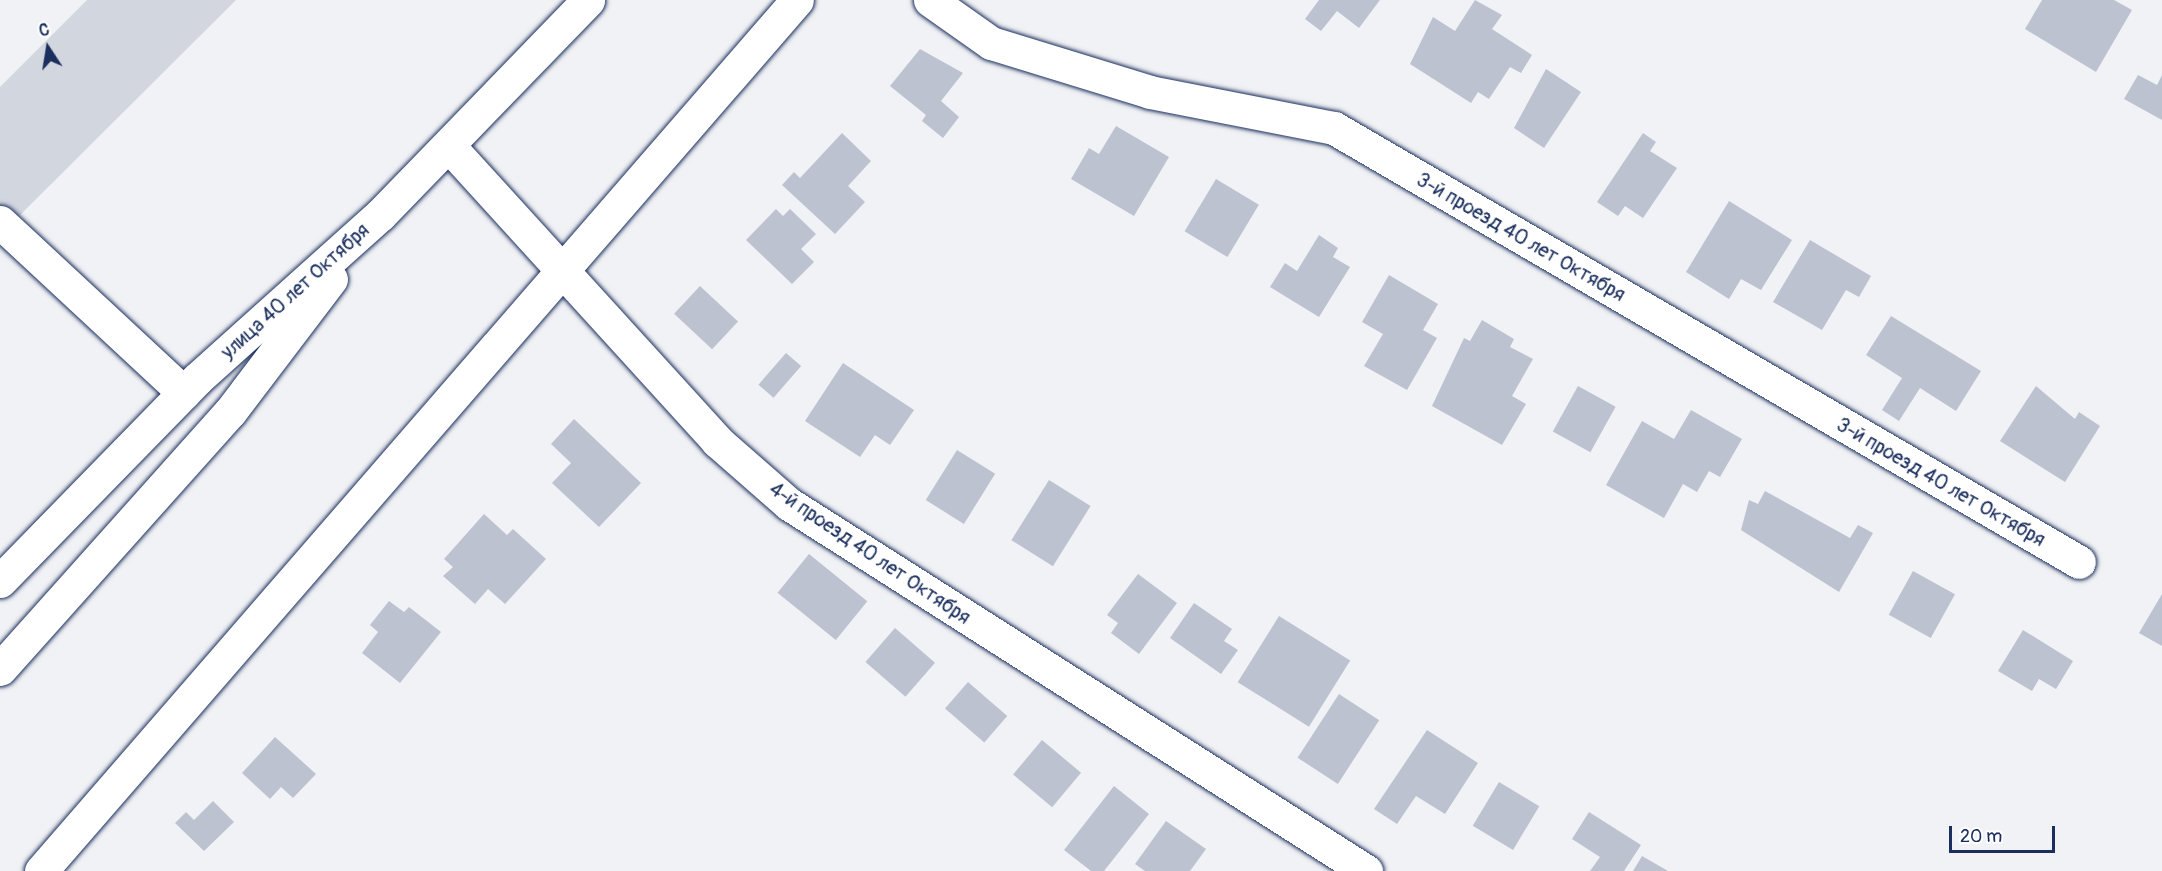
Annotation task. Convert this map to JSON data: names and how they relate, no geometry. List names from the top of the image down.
{
  "streets": {
    "street": ["3-й проезд 40 лет Октября", "улица 40 лет Октября", "4-й проезд 40 лет Октября"]
  },
  "crossings": [
    ["улица 40 лет Октября", "4-й проезд 40 лет Октября"]
  ],
  "scale_bar": "20 m",
  "north": "top"
}
